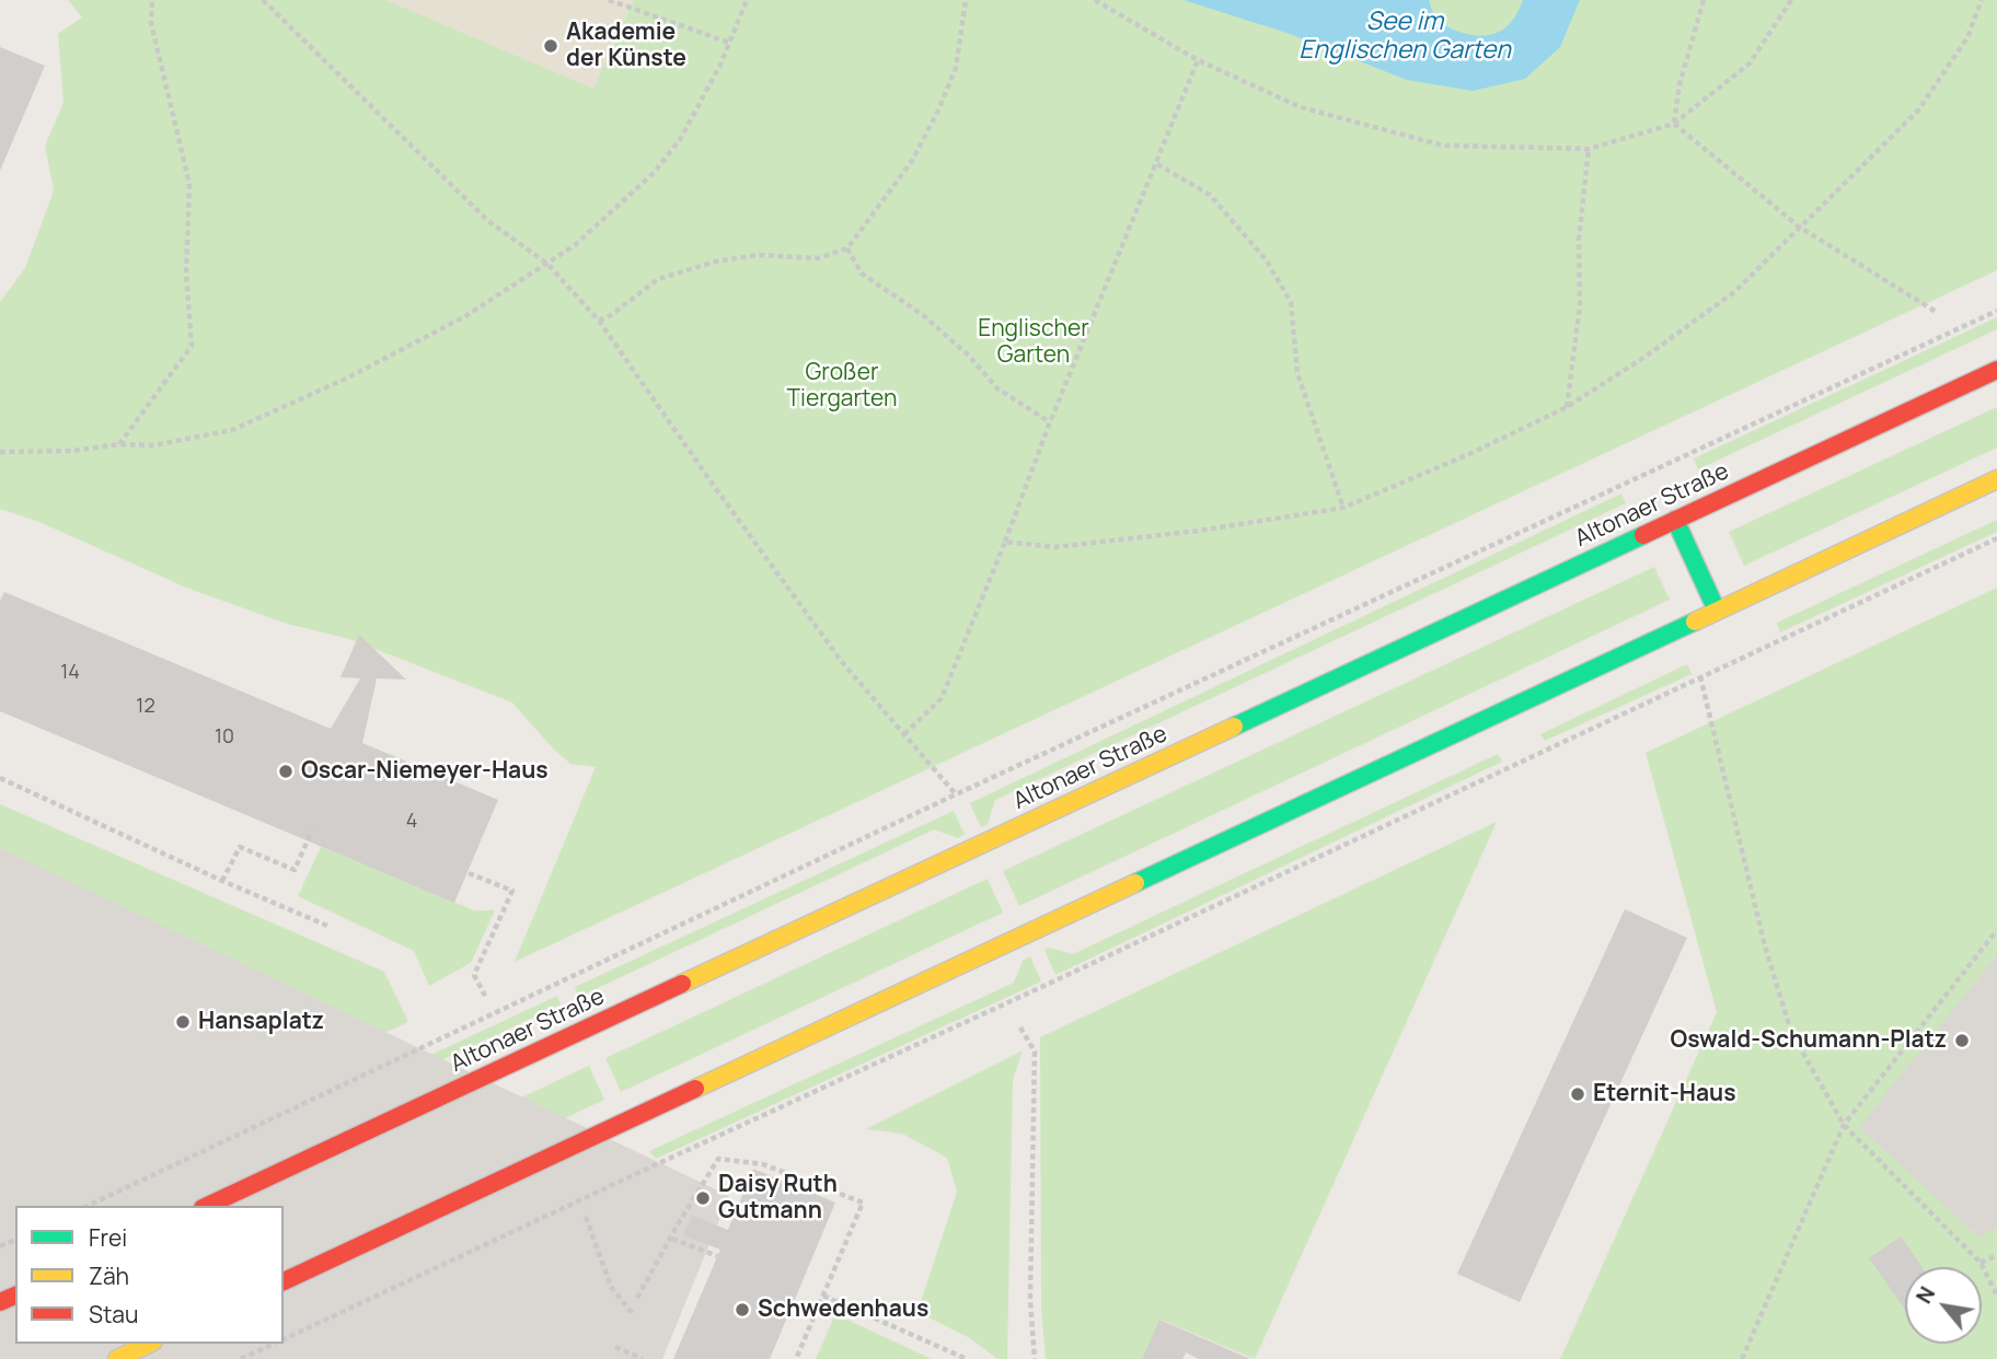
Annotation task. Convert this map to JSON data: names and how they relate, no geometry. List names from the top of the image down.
{
  "streets": {
    "main road": ["Altonaer Straße"]
  },
  "water": ["See im Englischen Garten"],
  "parks": ["Englischer Garten", "Großer Tiergarten"],
  "places": [
    "Akademie der Künste",
    "Oscar-Niemeyer-Haus",
    "Hansaplatz",
    "Oswald-Schumann-Platz",
    "Eternit-Haus",
    "Daisy Ruth Gutmann",
    "Schwedenhaus"
  ],
  "house_numbers": [
    "14",
    "12",
    "10",
    "4"
  ],
  "legend": ["Frei", "Zäh", "Stau"],
  "north": "top left"
}
